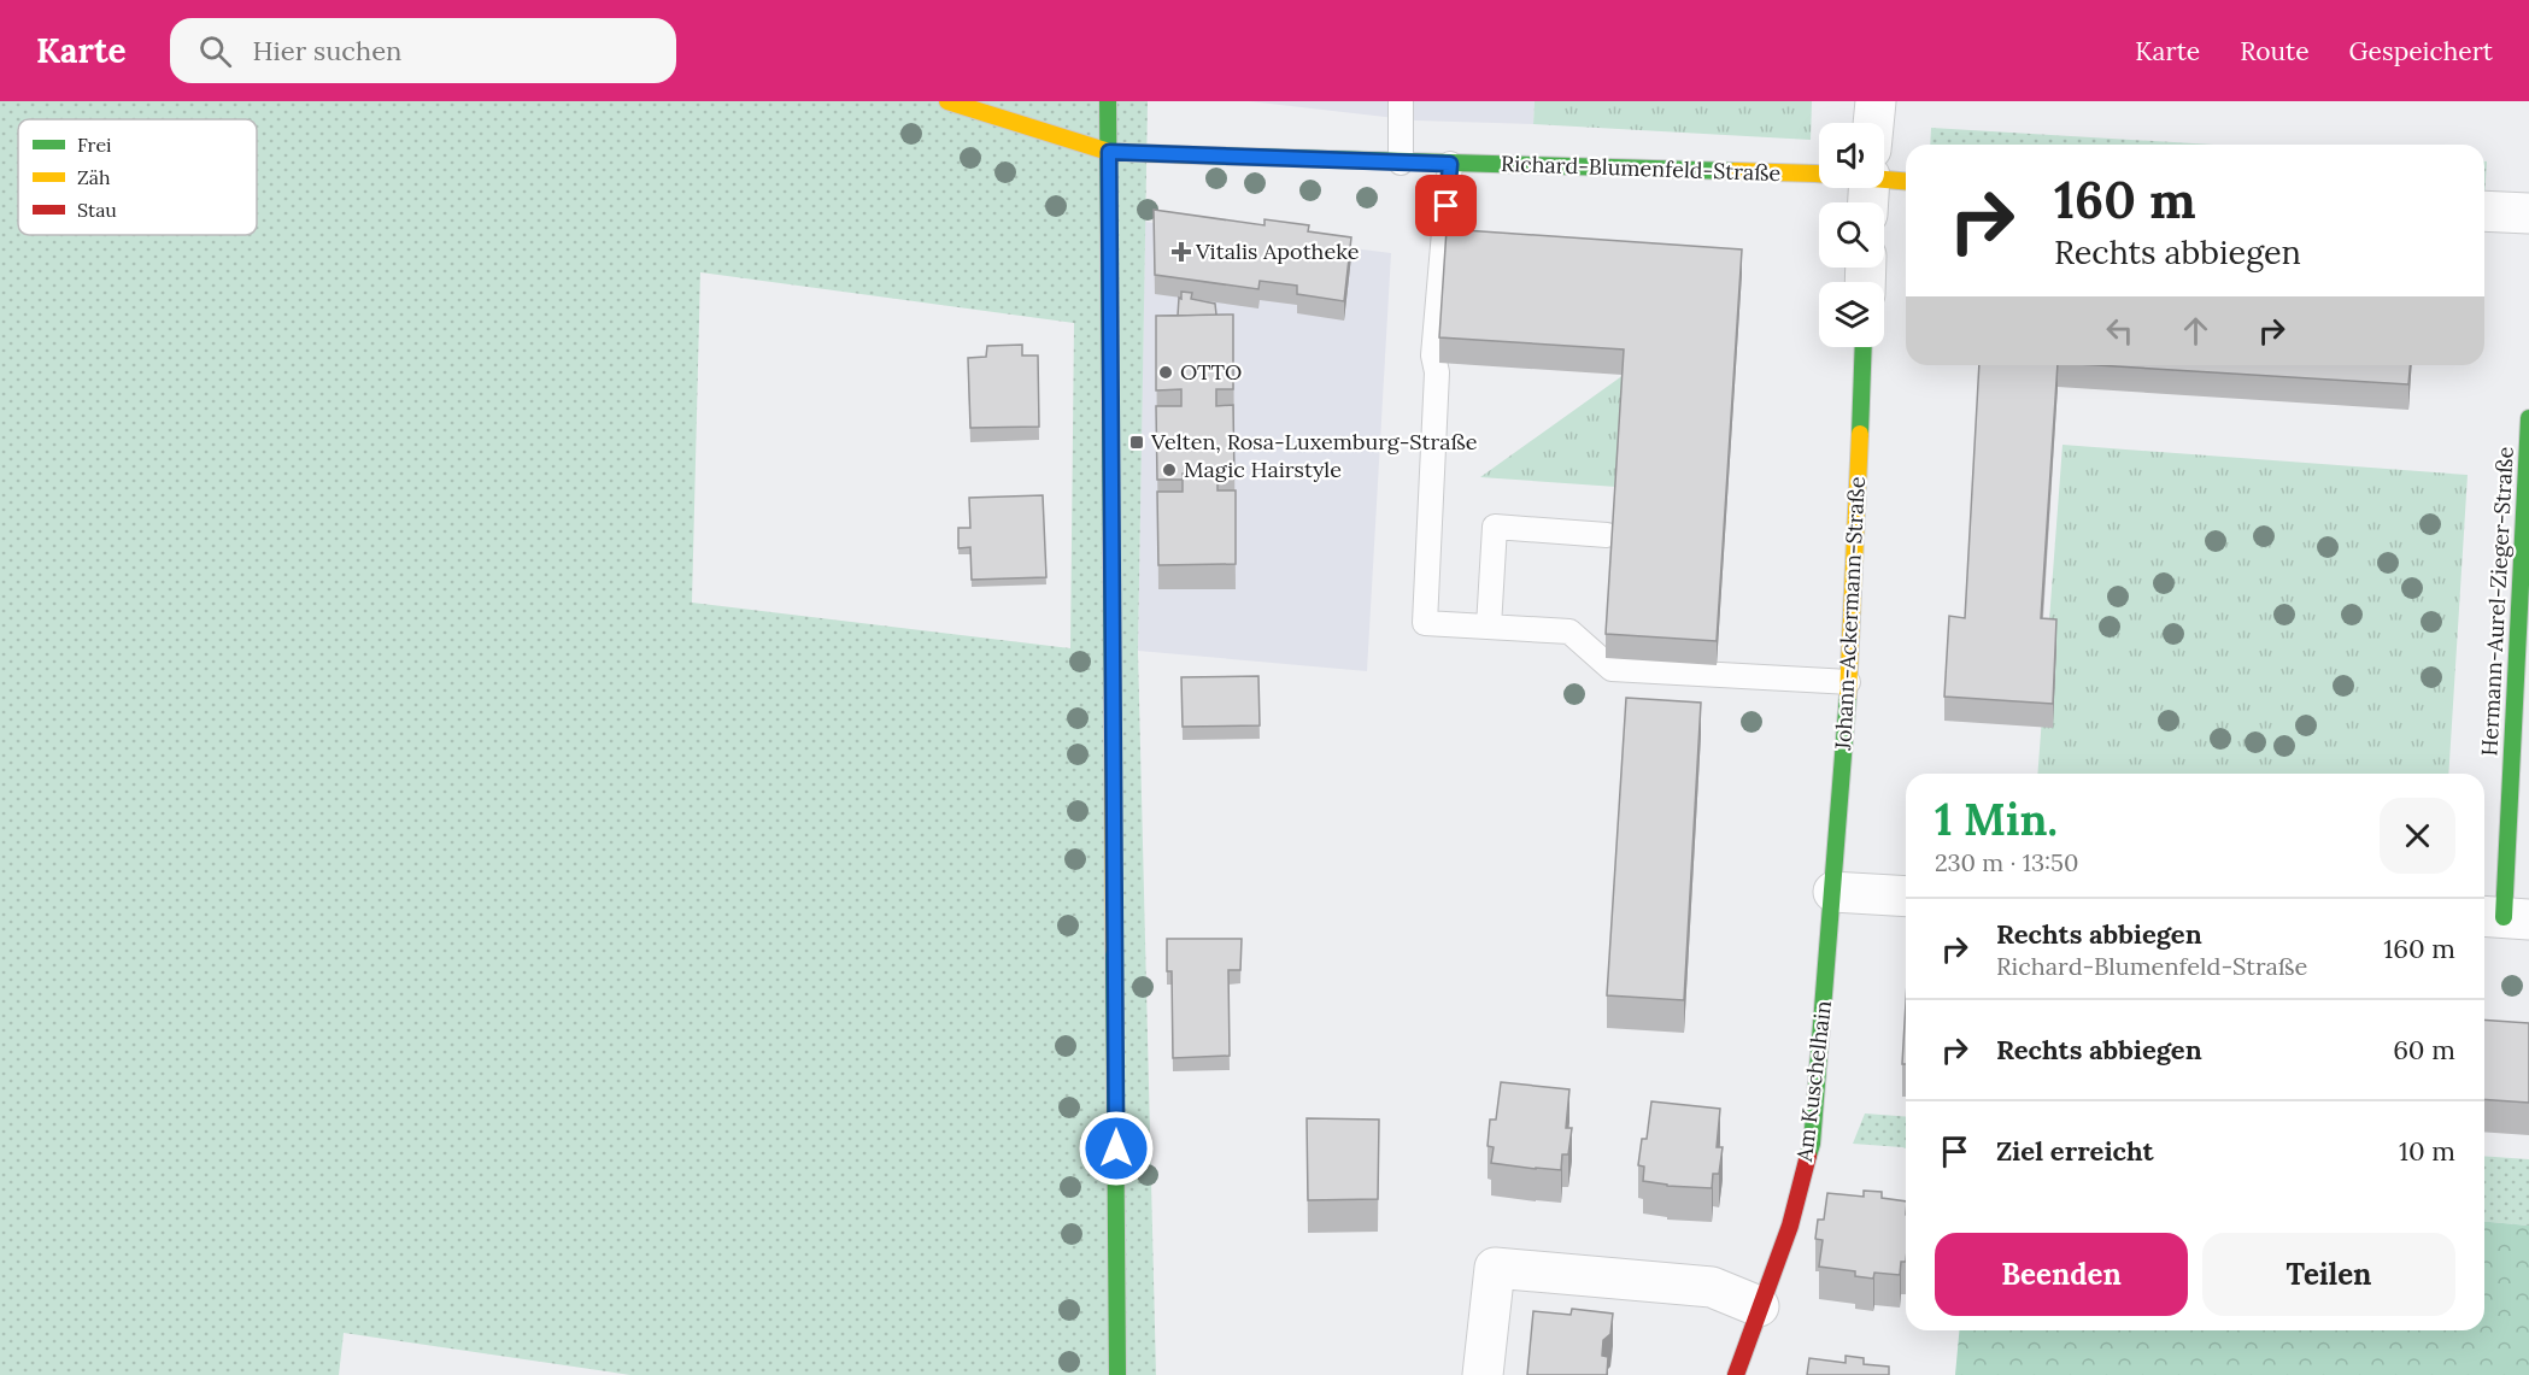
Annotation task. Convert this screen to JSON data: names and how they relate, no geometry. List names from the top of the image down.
{
  "streets": {
    "street": [
      "Richard-Blumenfeld-Straße",
      "Hermann-Aurel-Zieger-Straße",
      "Johann-Ackermann-Straße",
      "Am Kuschelhain"
    ]
  },
  "crossings": [
    ["Johann-Ackermann-Straße", "Am Kuschelhain"]
  ],
  "places": {
    "health": ["Vitalis Apotheke"],
    "other": ["OTTO", "Magic Hairstyle"],
    "transit": ["Velten, Rosa-Luxemburg-Straße"]
  },
  "legend": ["Frei", "Zäh", "Stau"],
  "page": {
    "header": "Karte",
    "search": "Hier suchen",
    "nav": ["Karte", "Route", "Gespeichert"],
    "turn": ["160 m", "Rechts abbiegen"],
    "heading": ["1 Min.", "230 m · 13:50"],
    "list": [
      {
        "name": "Rechts abbiegen",
        "note": "Richard-Blumenfeld-Straße",
        "value": "160 m"
      },
      {
        "name": "Rechts abbiegen",
        "value": "60 m"
      },
      {
        "name": "Ziel erreicht",
        "value": "10 m"
      }
    ],
    "buttons": ["Beenden", "Teilen"]
  }
}
